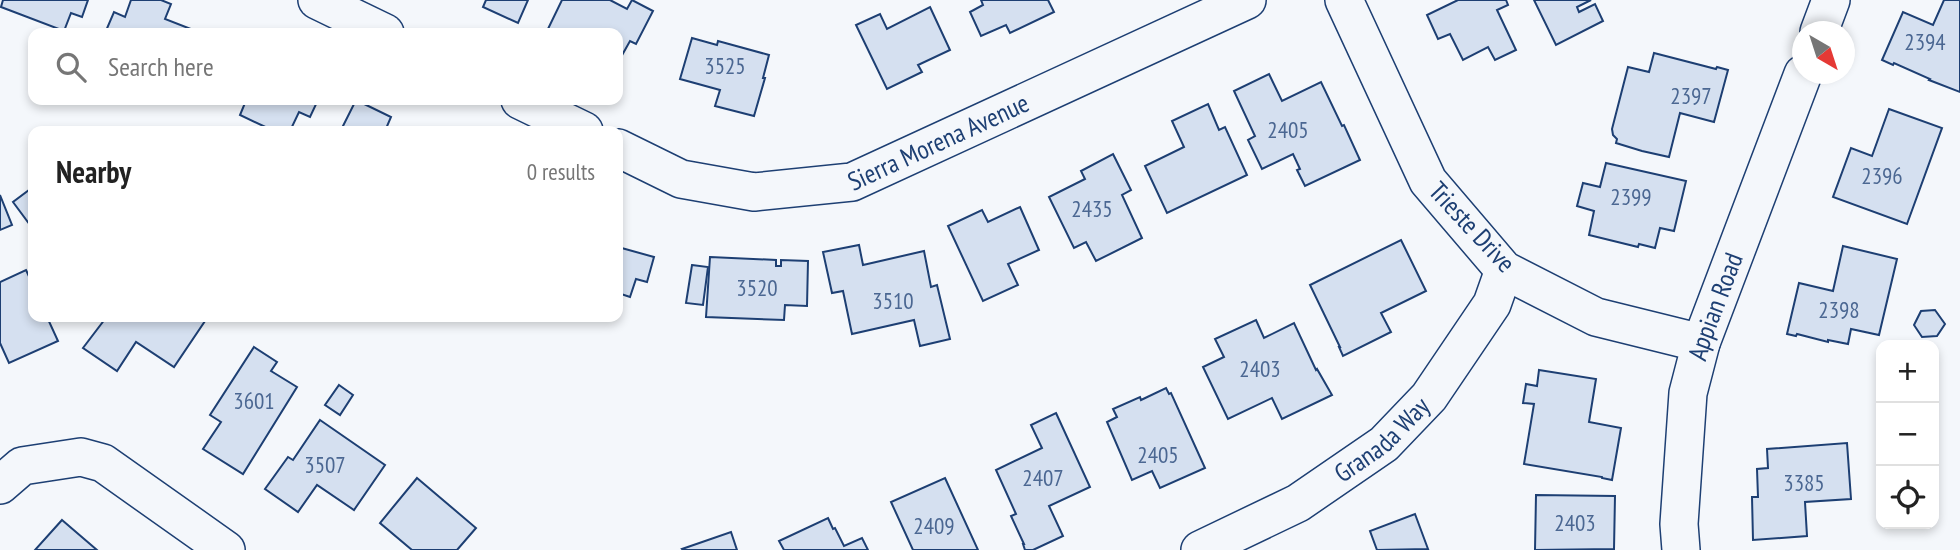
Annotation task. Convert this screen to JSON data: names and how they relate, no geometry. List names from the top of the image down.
{
  "streets": {
    "street": [
      "Sierra Morena Avenue",
      "Trieste Drive",
      "Appian Road",
      "Granada Way"
    ]
  },
  "crossings": [
    ["Trieste Drive", "Appian Road"],
    ["Trieste Drive", "Granada Way"]
  ],
  "house_numbers": [
    "2394",
    "3525",
    "2397",
    "2405",
    "2396",
    "2399",
    "2435",
    "3520",
    "3510",
    "2398",
    "2403",
    "3601",
    "2405",
    "3507",
    "2407",
    "3385",
    "2403",
    "2409"
  ],
  "north": "bottom right",
  "page": {
    "search": "Search here",
    "heading": ["Nearby", "0 results"],
    "map_buttons": ["+", "−"]
  }
}
